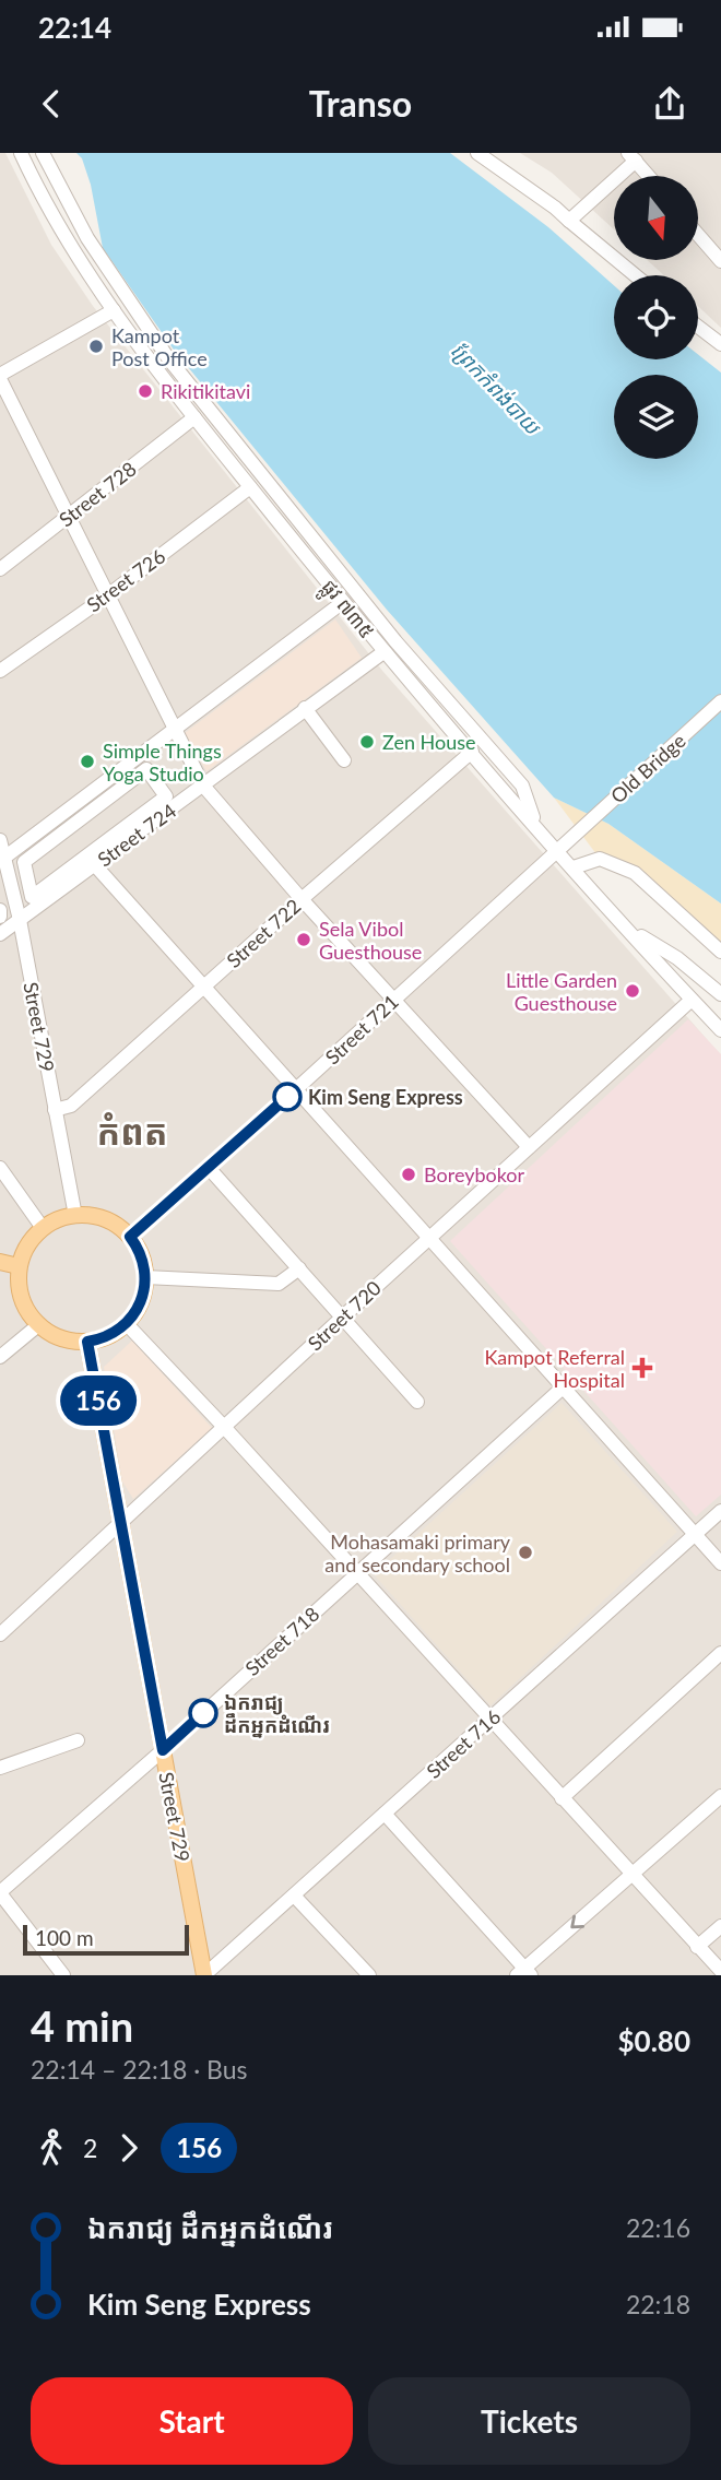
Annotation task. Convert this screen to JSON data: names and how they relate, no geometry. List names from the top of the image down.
{
  "streets": {
    "main road": ["Street 729"],
    "street": [
      "Street 728",
      "Street 726",
      "ផ្លូវ ៧៣៥",
      "Old Bridge",
      "Street 724",
      "Street 722",
      "Street 721",
      "Street 720",
      "Street 718",
      "Street 716"
    ]
  },
  "crossings": [
    ["Street 728", "ផ្លូវ ៧៣៥"],
    ["Street 726", "ផ្លូវ ៧៣៥"],
    ["ផ្លូវ ៧៣៥", "Old Bridge"],
    ["ផ្លូវ ៧៣៥", "Street 724"],
    ["ផ្លូវ ៧៣៥", "Street 722"],
    ["ផ្លូវ ៧៣៥", "Street 721"],
    ["ផ្លូវ ៧៣៥", "Street 720"],
    ["Old Bridge", "Street 721"],
    ["Street 724", "Street 729"],
    ["Street 722", "Street 729"],
    ["Street 729", "Street 721"],
    ["Street 729", "Street 720"],
    ["Street 729", "Street 718"],
    ["Street 729", "Street 716"]
  ],
  "districts": ["កំពត"],
  "water": ["ព្រែកកំពង់បាយ"],
  "places": {
    "other": [
      "Kampot Post Office",
      "Rikitikitavi",
      "Zen House",
      "Simple Things Yoga Studio",
      "Sela Vibol Guesthouse",
      "Little Garden Guesthouse",
      "Kim Seng Express",
      "Boreybokor",
      "Mohasamaki primary and secondary school",
      "ឯករាជ្យ ដឹកអ្នកដំណើរ"
    ],
    "health": ["Kampot Referral Hospital"]
  },
  "lines": ["bus line 156"],
  "scale_bar": "100 m",
  "north": "bottom",
  "page": {
    "status": "22:14",
    "header": "Transo",
    "on_map": "156",
    "scale": "100 m",
    "heading": ["4 min", "22:14 – 22:18 · Bus", "$0.80"],
    "legs": ["2", "156"],
    "list": [
      {
        "name": "ឯករាជ្យ ដឹកអ្នកដំណើរ",
        "value": "22:16"
      },
      {
        "name": "Kim Seng Express",
        "value": "22:18"
      }
    ],
    "buttons": ["Start", "Tickets"]
  }
}
